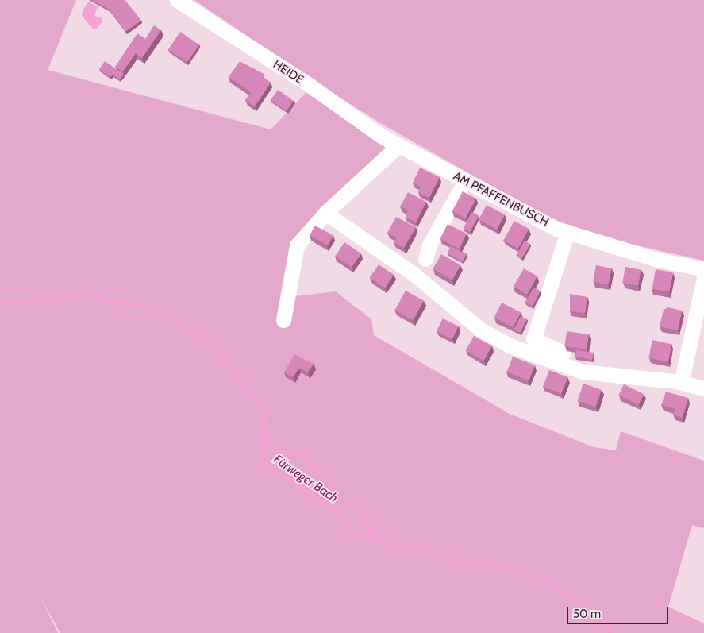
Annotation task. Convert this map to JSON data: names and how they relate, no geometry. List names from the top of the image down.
{
  "streets": {
    "street": ["HEIDE", "AM PFAFFENBUSCH"]
  },
  "crossings": [
    ["HEIDE", "AM PFAFFENBUSCH"]
  ],
  "water": ["Fürweger Bach"],
  "scale_bar": "50 m"
}
